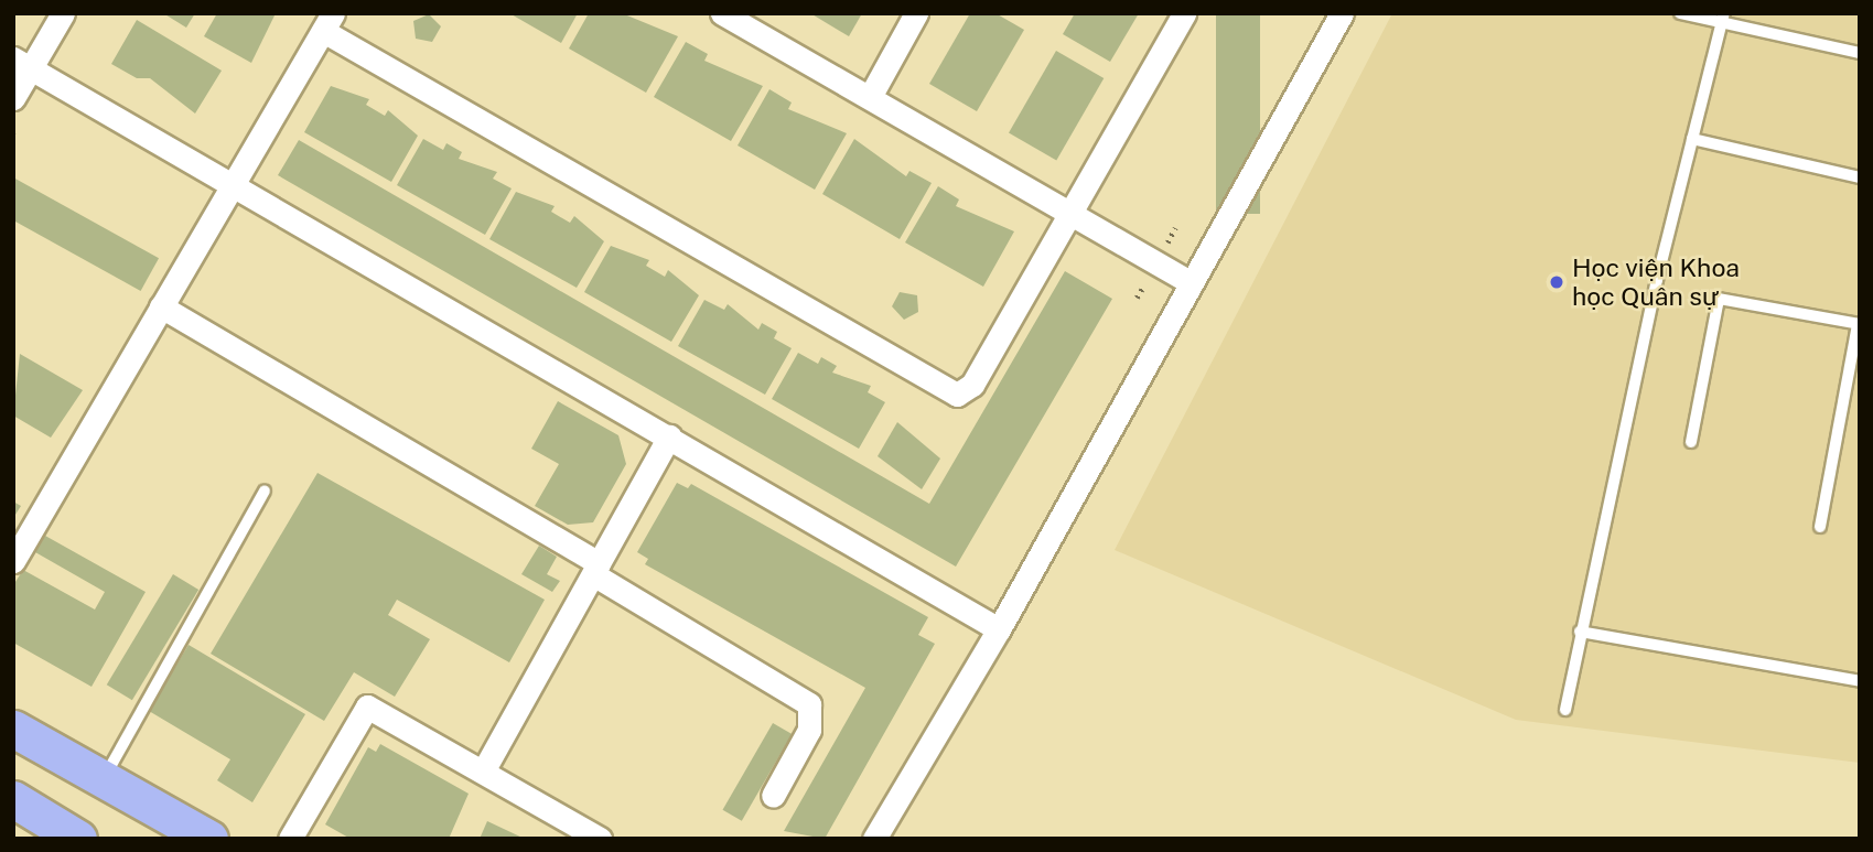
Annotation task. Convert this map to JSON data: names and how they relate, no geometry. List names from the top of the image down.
{
  "places": ["Học viện Khoa học Quân sự"]
}
